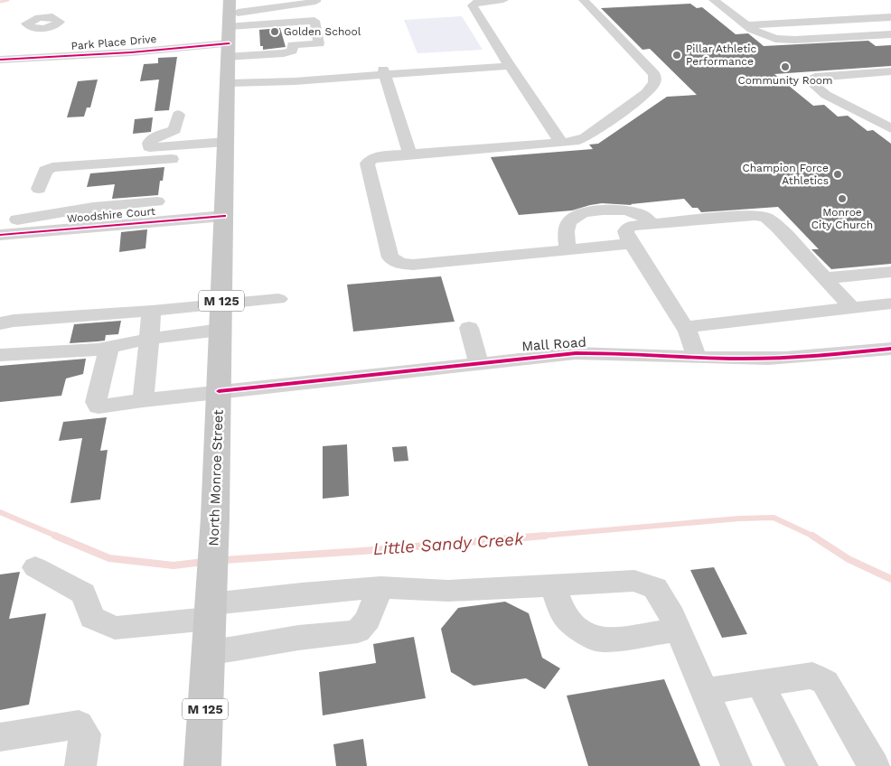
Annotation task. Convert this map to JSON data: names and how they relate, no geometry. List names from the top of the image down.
{
  "streets": {
    "main road": ["M 125", "North Monroe Street"],
    "street": ["Park Place Drive", "Woodshire Court", "Mall Road"]
  },
  "crossings": [
    ["Park Place Drive", "North Monroe Street"],
    ["Woodshire Court", "North Monroe Street"],
    ["Mall Road", "North Monroe Street"]
  ],
  "water": ["Little Sandy Creek"],
  "places": [
    "Golden School",
    "Pillar Athletic Performance",
    "Community Room",
    "Champion Force Athletics",
    "Monroe City Church"
  ]
}
